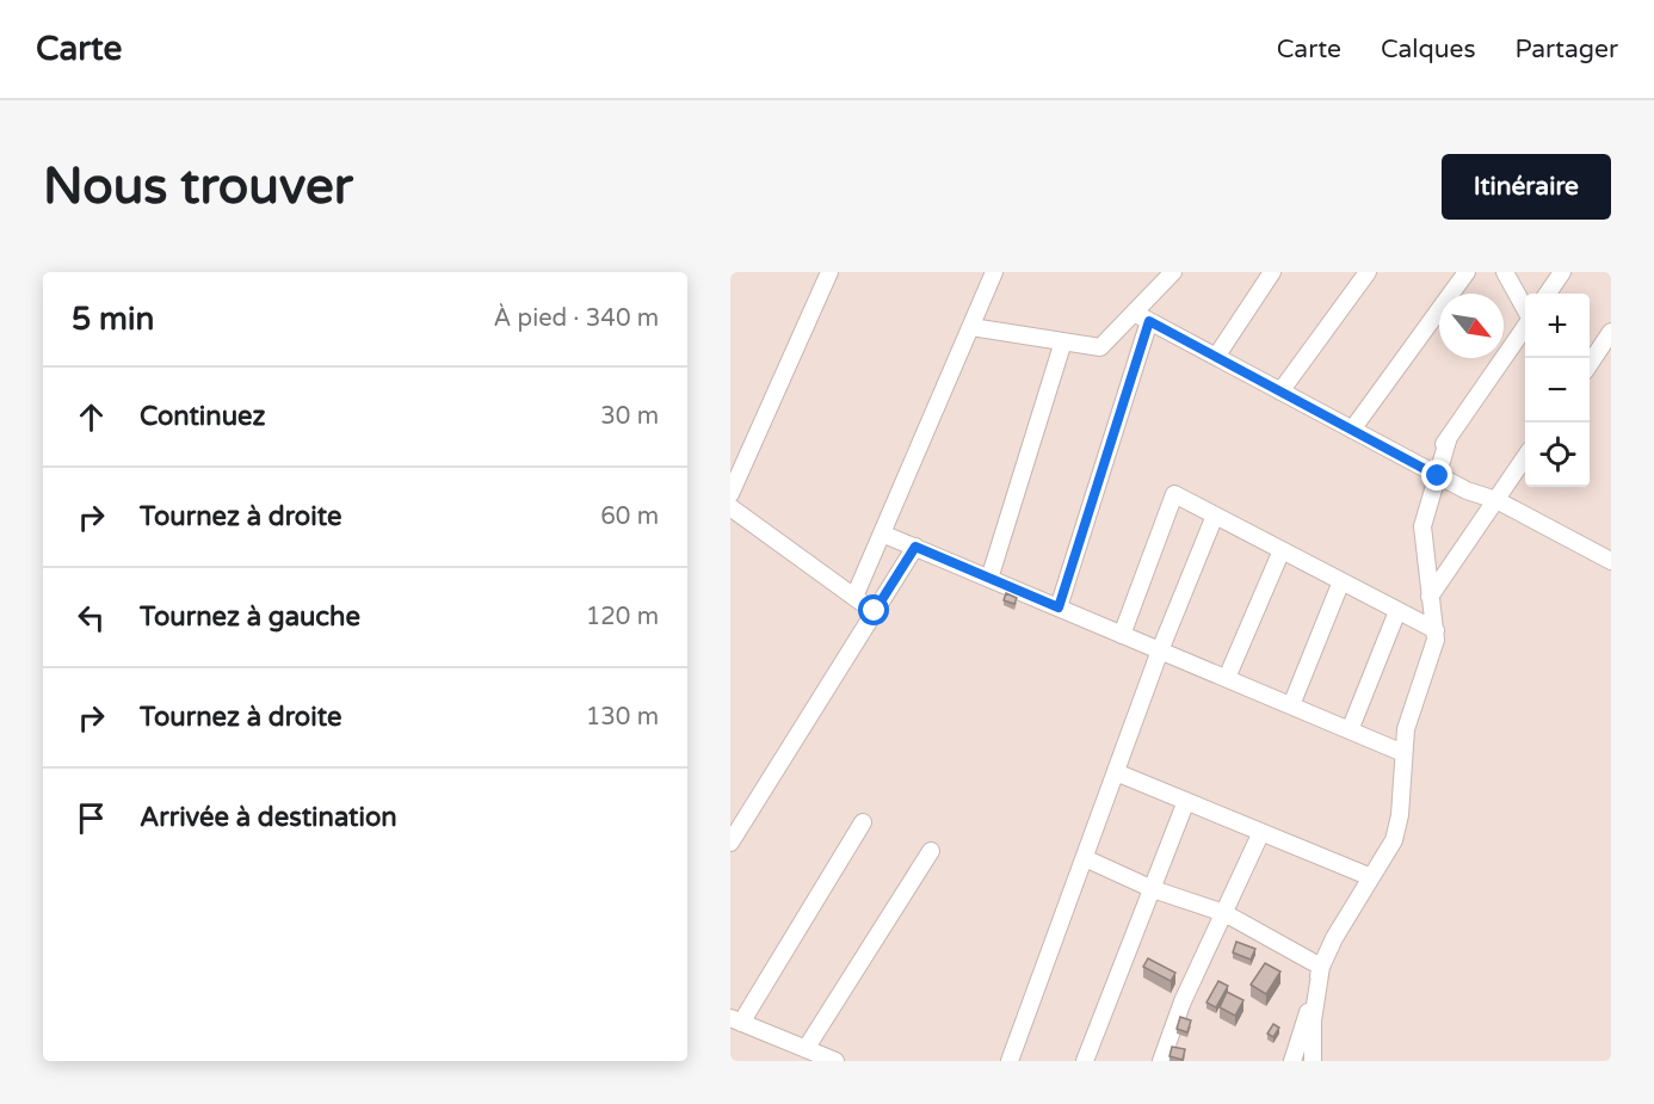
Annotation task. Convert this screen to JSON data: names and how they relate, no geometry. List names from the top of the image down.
{
  "north": "bottom right",
  "page": {
    "header": "Carte",
    "nav": ["Carte", "Calques", "Partager"],
    "buttons": "Itinéraire",
    "title": "Nous trouver",
    "heading": ["5 min", "À pied · 340 m"],
    "map_buttons": ["+", "−"],
    "list": [
      ["Continuez", "30 m"],
      ["Tournez à droite", "60 m"],
      ["Tournez à gauche", "120 m"],
      ["Tournez à droite", "130 m"],
      "Arrivée à destination"
    ]
  }
}
